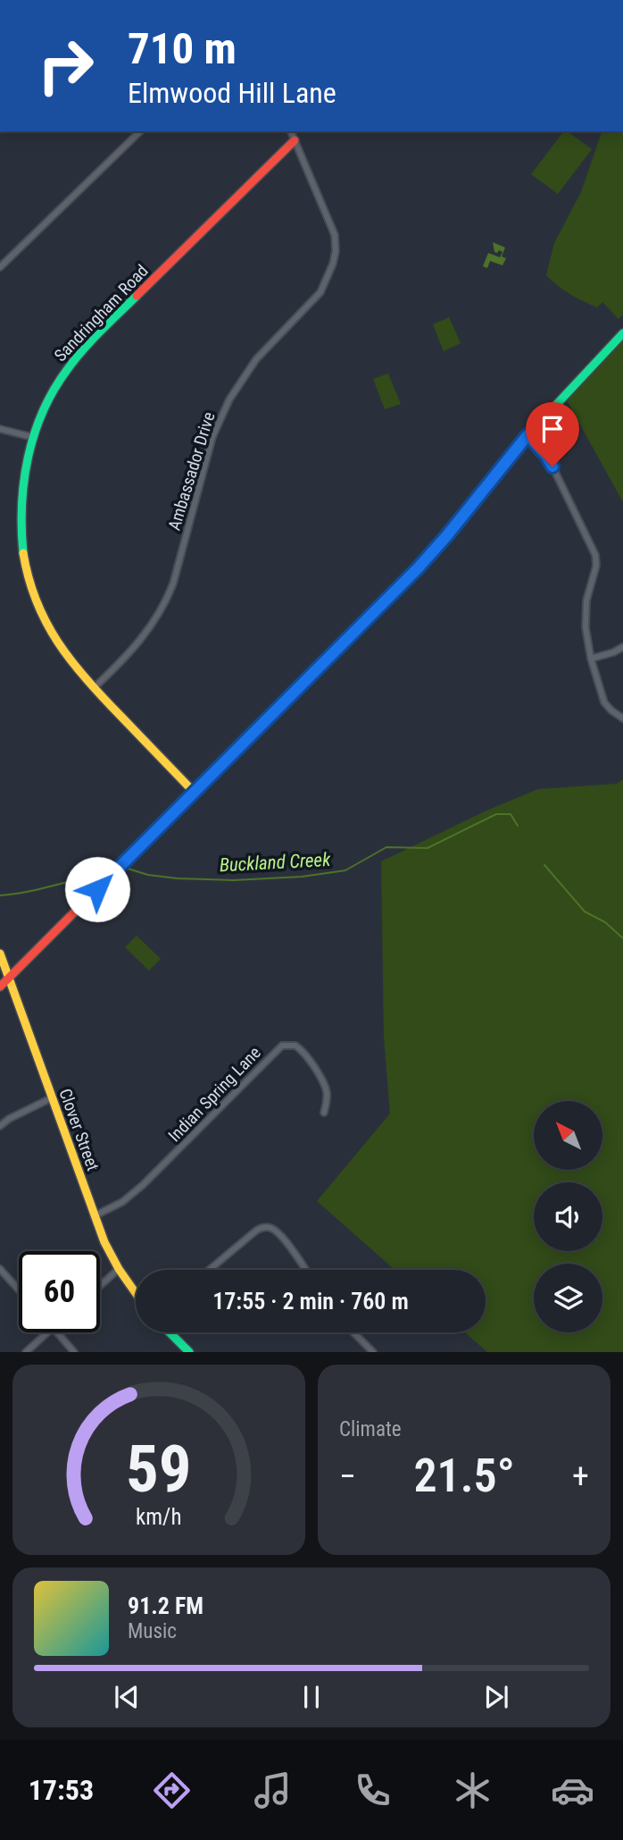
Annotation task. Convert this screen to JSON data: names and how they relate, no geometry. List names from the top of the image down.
{
  "streets": {
    "main road": ["Sandringham Road", "Clover Street"],
    "street": ["Ambassador Drive", "Indian Spring Lane"]
  },
  "crossings": [
    ["Sandringham Road", "Ambassador Drive"],
    ["Indian Spring Lane", "Clover Street"]
  ],
  "water": ["Buckland Creek"],
  "north": "top left",
  "page": {
    "turn": ["710 m", "Elmwood Hill Lane"],
    "limit": "60",
    "trip": "17:55 · 2 min · 760 m",
    "tile": "Climate",
    "heat": ["−", "21.5°", "+"],
    "song": ["91.2 FM", "Music"],
    "tabs": "17:53",
    "gauge": ["59", "km/h"]
  }
}
